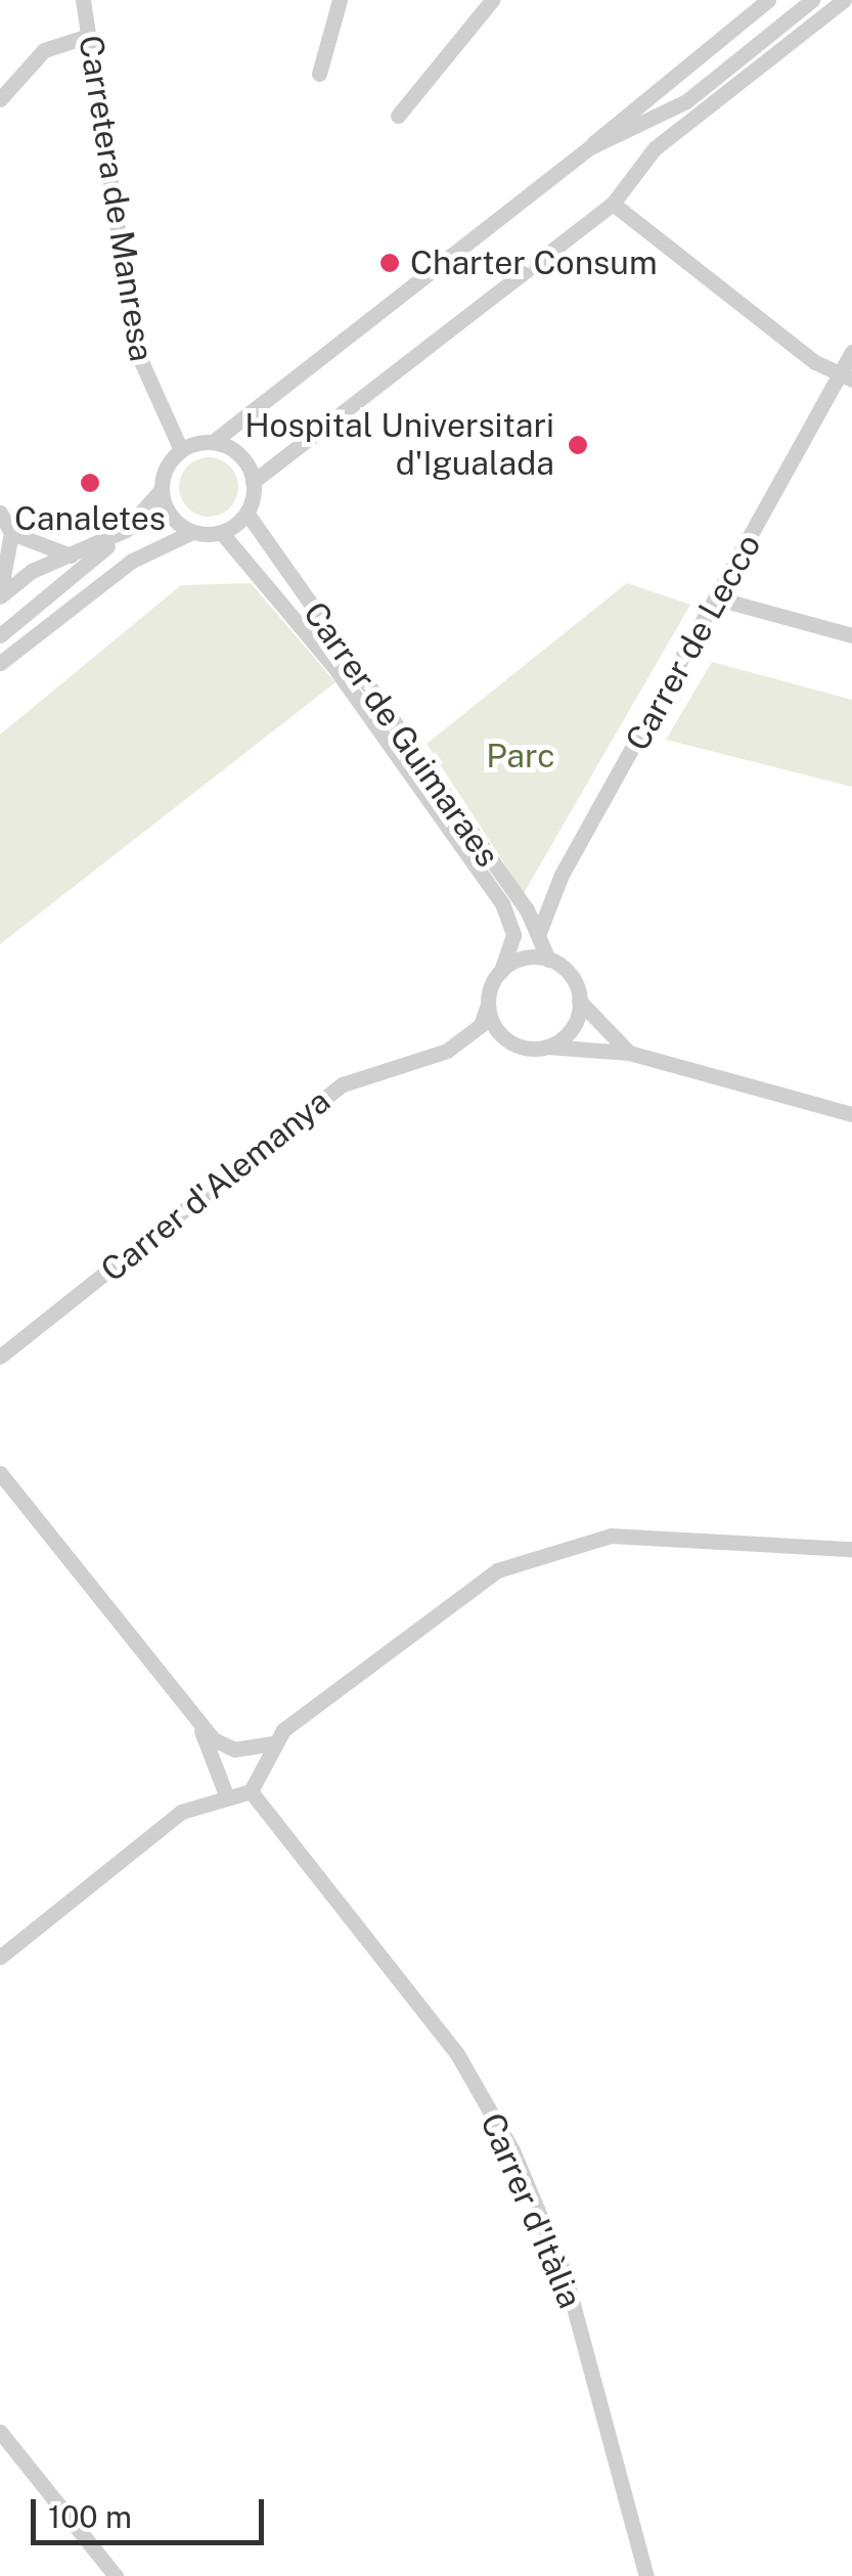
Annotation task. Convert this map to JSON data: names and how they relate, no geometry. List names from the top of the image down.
{
  "streets": {
    "street": [
      "Carretera de Manresa",
      "Carrer de Lecco",
      "Carrer de Guimaraes",
      "Carrer d'Alemanya",
      "Carrer d'Itàlia"
    ]
  },
  "crossings": [
    ["Carretera de Manresa", "Carrer de Guimaraes"],
    ["Carrer de Lecco", "Carrer de Guimaraes"],
    ["Carrer de Guimaraes", "Carrer d'Alemanya"]
  ],
  "parks": ["Parc"],
  "places": ["Charter Consum", "Hospital Universitari d'Igualada", "Canaletes"],
  "scale_bar": "100 m"
}
